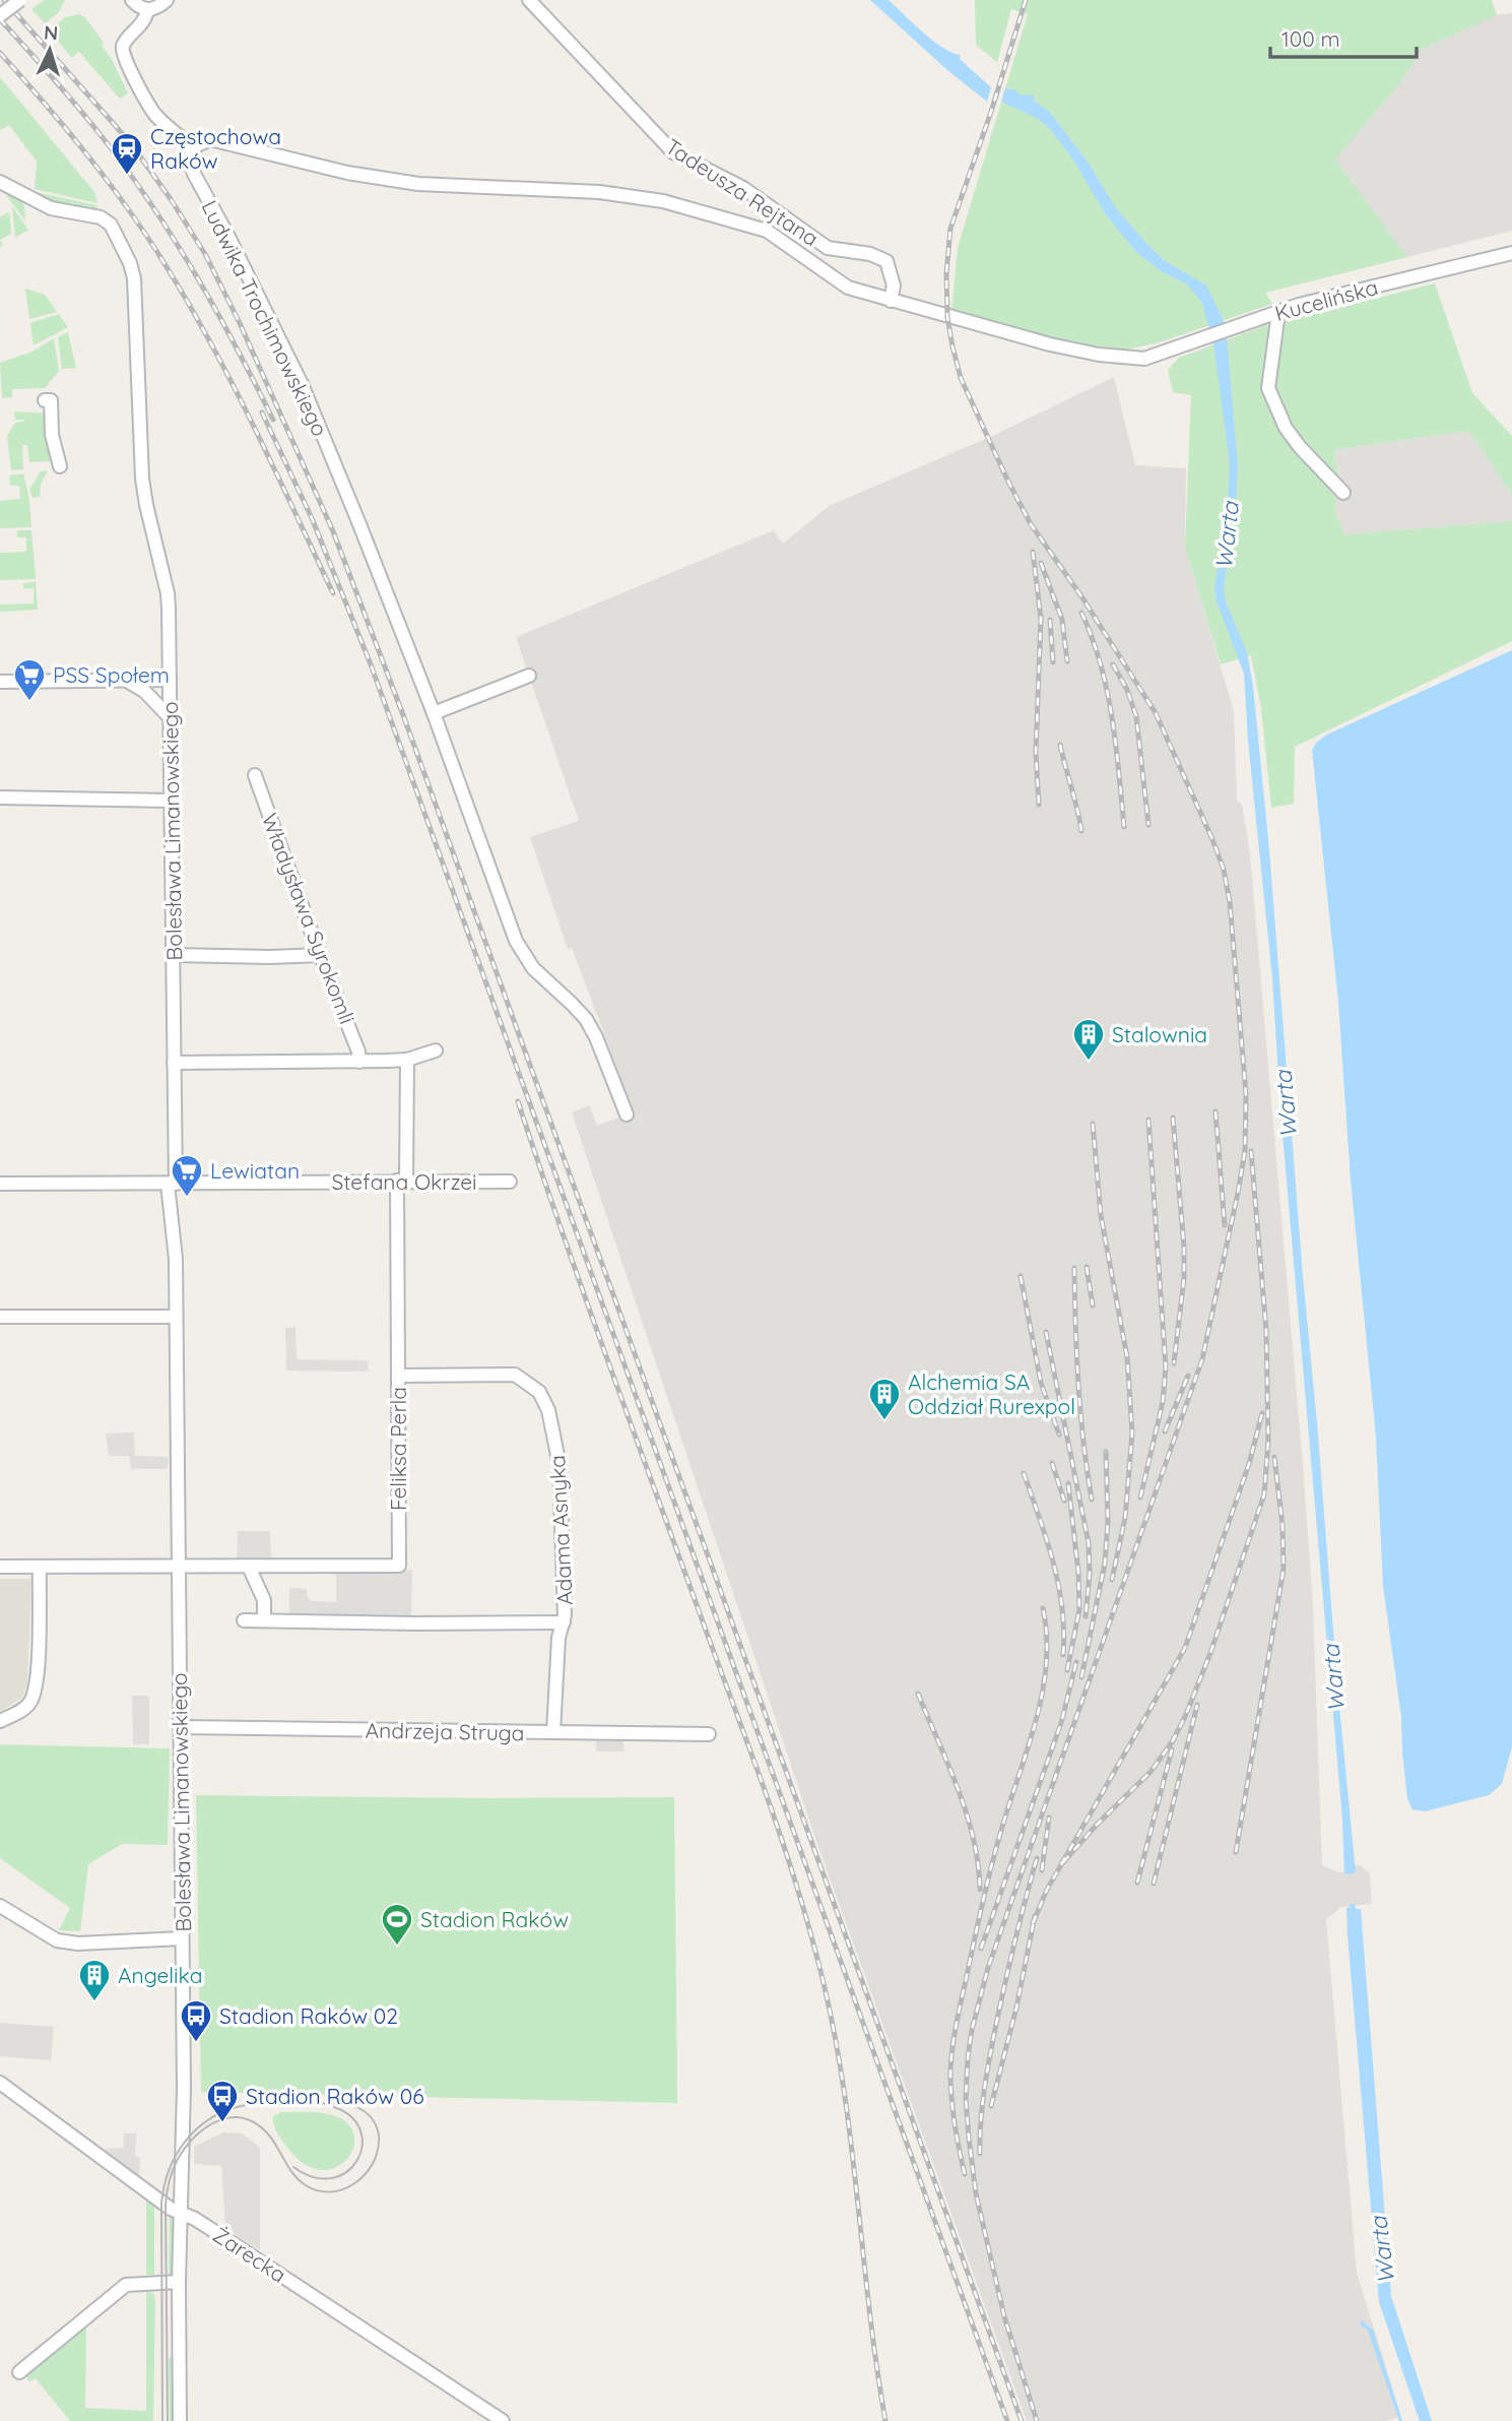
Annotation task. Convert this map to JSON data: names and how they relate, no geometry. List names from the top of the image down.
{
  "streets": {
    "street": [
      "Tadeusza Rejtana",
      "Kucelińska",
      "Ludwika Trochimowskiego",
      "Bolesława Limanowskiego",
      "Władysława Syrokomli",
      "Stefana Okrzei",
      "Feliksa Perla",
      "Adama Asnyka",
      "Andrzeja Struga",
      "Żarecka"
    ]
  },
  "crossings": [
    ["Tadeusza Rejtana", "Kucelińska"],
    ["Bolesława Limanowskiego", "Stefana Okrzei"],
    ["Bolesława Limanowskiego", "Feliksa Perla"],
    ["Bolesława Limanowskiego", "Andrzeja Struga"],
    ["Bolesława Limanowskiego", "Żarecka"],
    ["Stefana Okrzei", "Feliksa Perla"],
    ["Feliksa Perla", "Adama Asnyka"],
    ["Adama Asnyka", "Andrzeja Struga"]
  ],
  "water": ["Warta"],
  "places": {
    "station": ["Częstochowa Raków"],
    "supermarket": ["PSS Społem", "Lewiatan"],
    "building": ["Stalownia", "Alchemia SA Oddział Rurexpol", "Angelika"],
    "sports": ["Stadion Raków"],
    "bus stop": ["Stadion Raków 02", "Stadion Raków 06"]
  },
  "scale_bar": "100 m",
  "north": "top"
}
